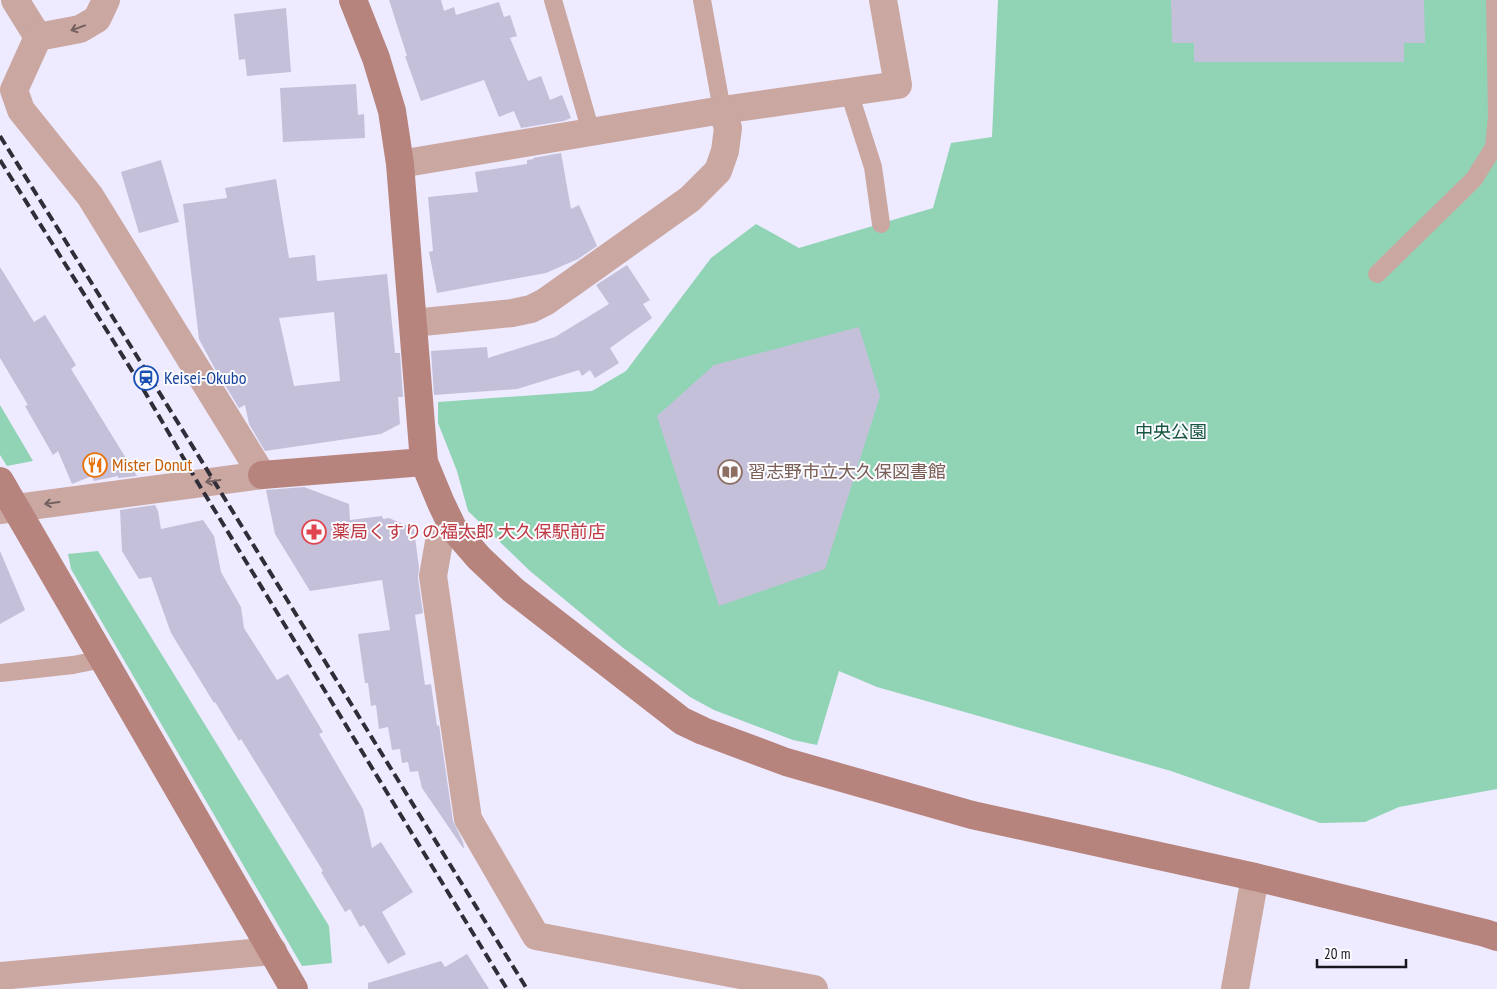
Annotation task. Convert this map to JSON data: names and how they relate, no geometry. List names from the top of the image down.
{
  "parks": ["中央公園"],
  "places": {
    "station": ["Keisei-Okubo"],
    "restaurant": ["Mister Donut"],
    "library": ["習志野市立大久保図書館"],
    "pharmacy": ["薬局くすりの福太郎 大久保駅前店"]
  },
  "scale_bar": "20 m"
}
